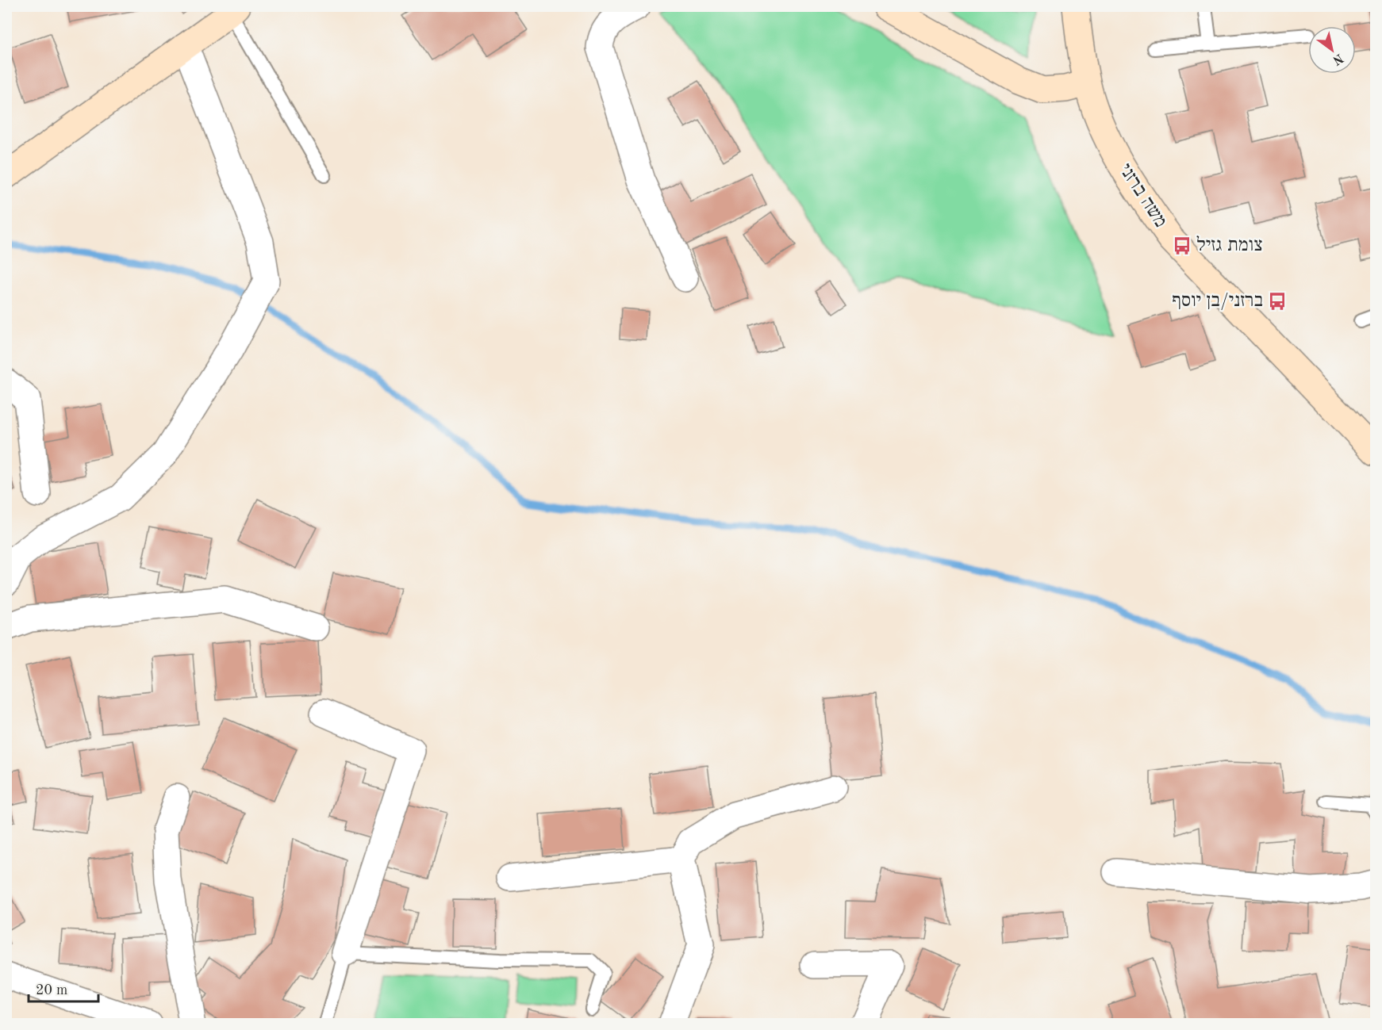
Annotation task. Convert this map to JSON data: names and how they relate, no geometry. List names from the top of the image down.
{
  "streets": {
    "street": ["משה ברזני"]
  },
  "places": {
    "bus stop": ["צומת גזיל", "ברזני/בן יוסף"]
  },
  "scale_bar": "20 m",
  "north": "bottom right"
}
